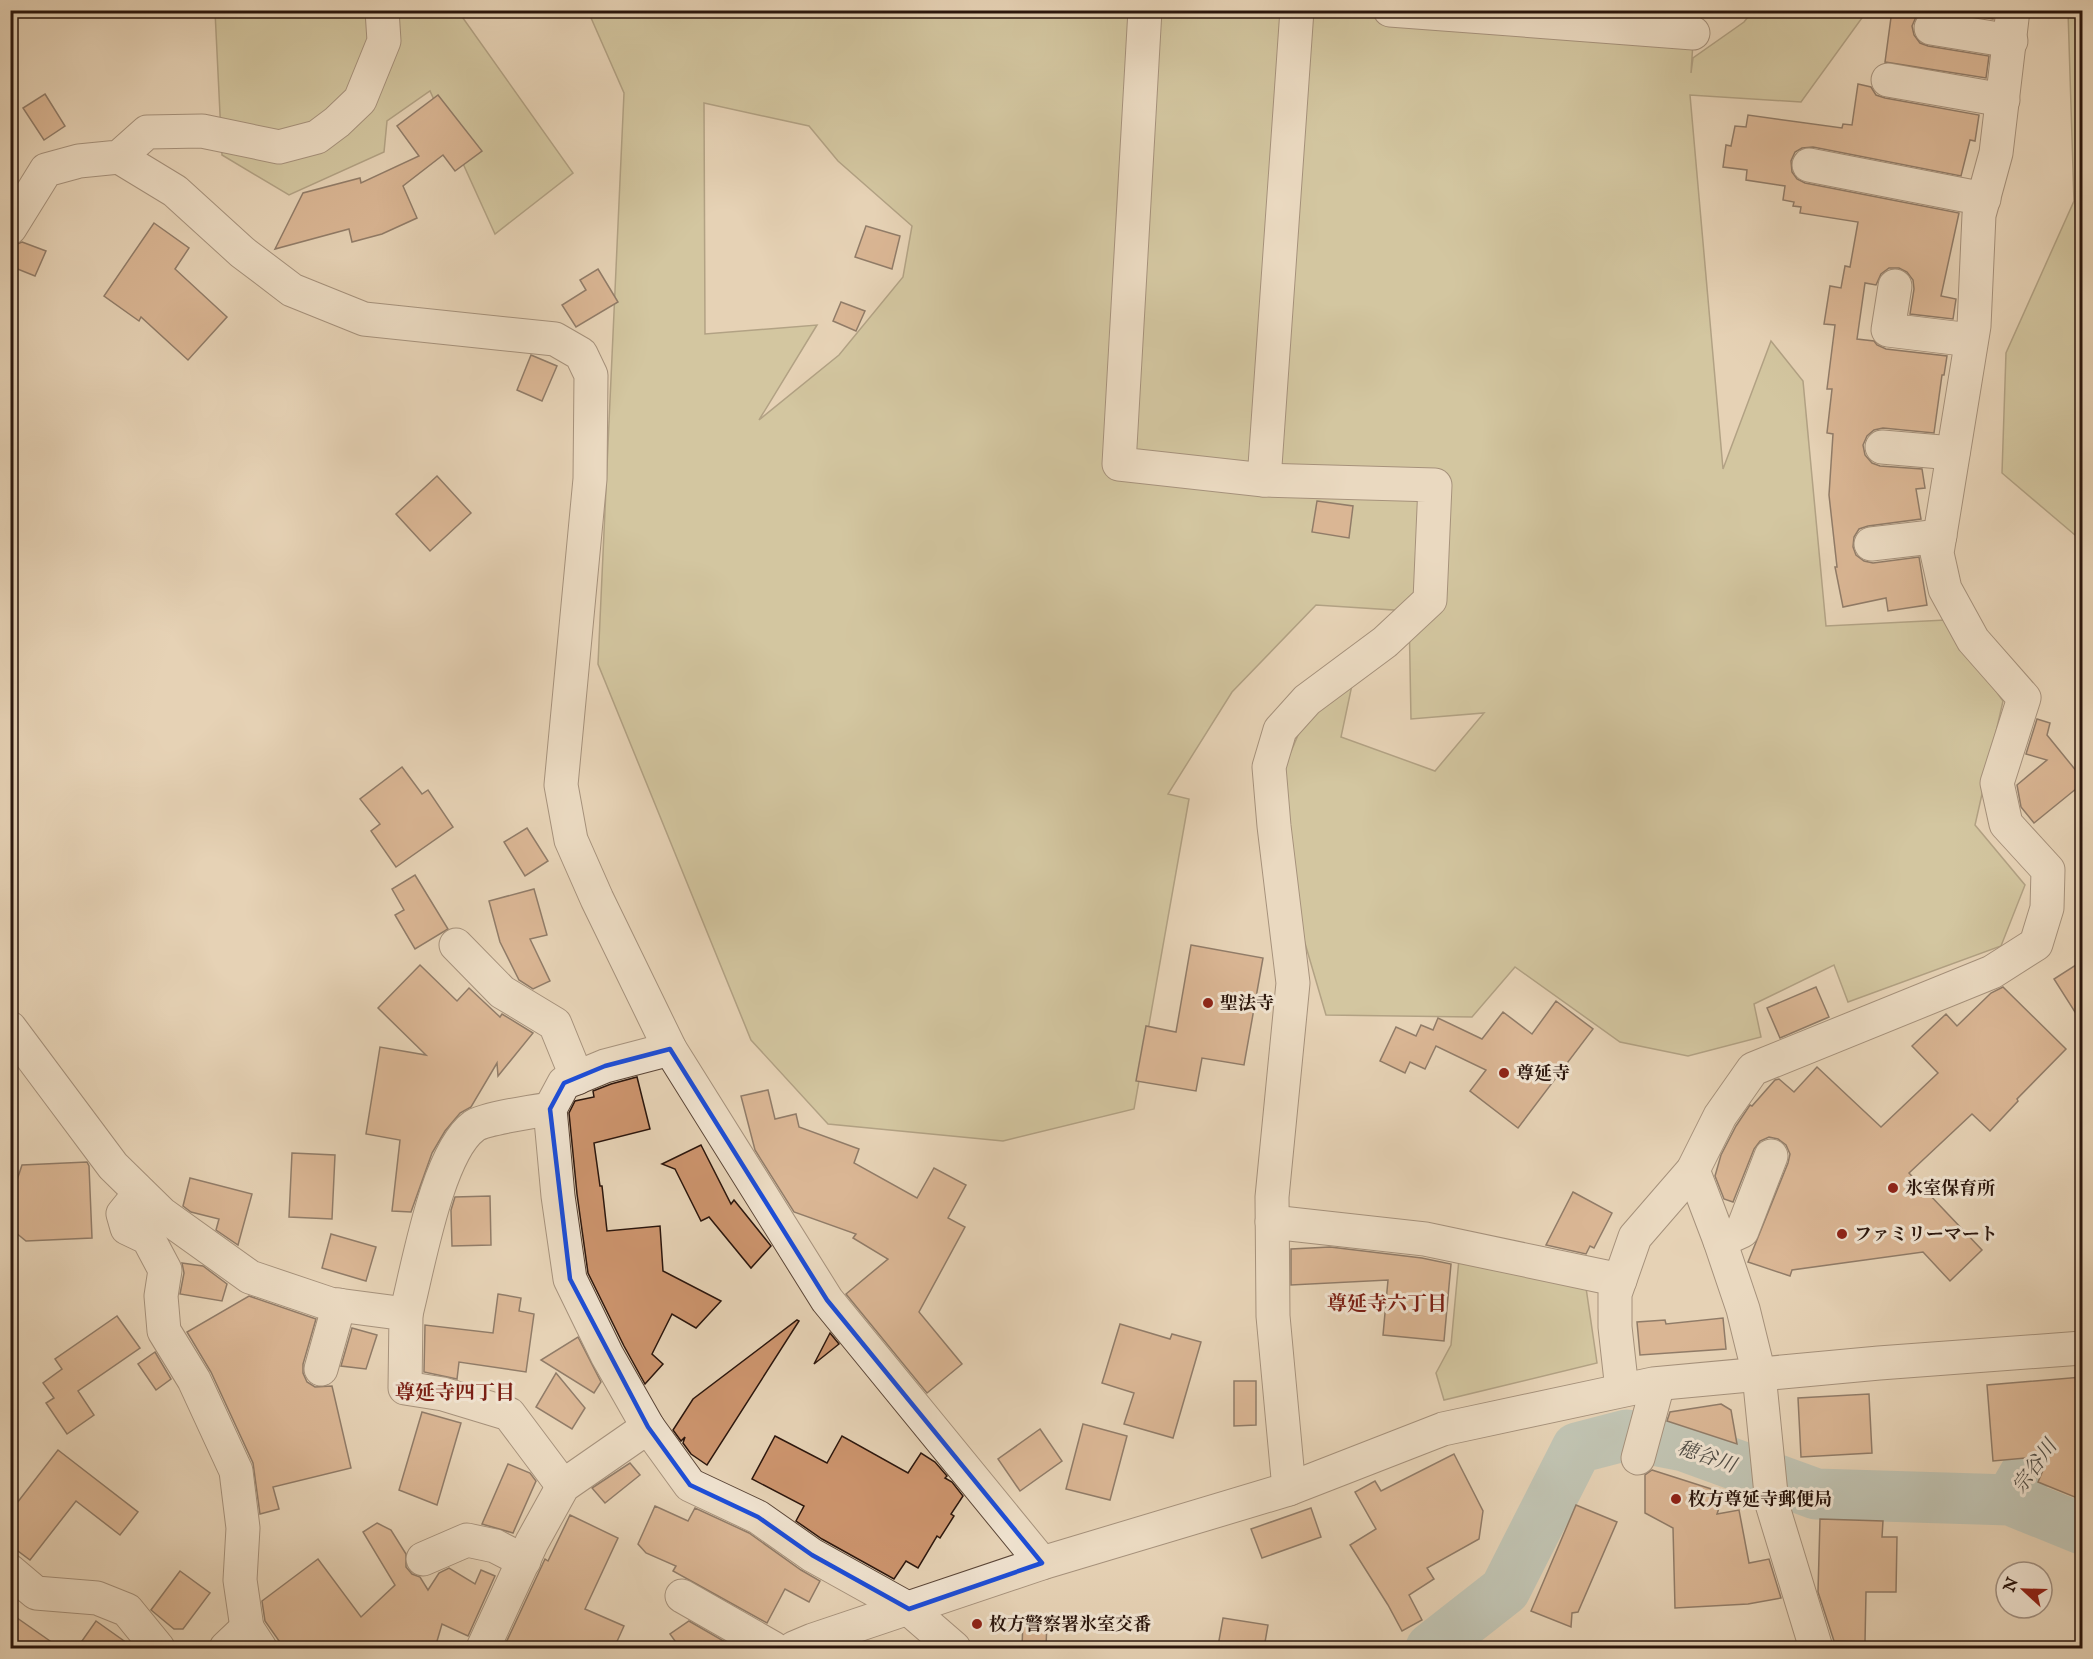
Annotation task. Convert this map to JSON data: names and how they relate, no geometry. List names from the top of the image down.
{
  "districts": ["尊延寺六丁目", "尊延寺四丁目"],
  "water": ["穂谷川", "宗谷川"],
  "places": [
    "聖法寺",
    "尊延寺",
    "氷室保育所",
    "ファミリーマート",
    "枚方尊延寺郵便局",
    "枚方警察署氷室交番"
  ],
  "north": "left"
}
